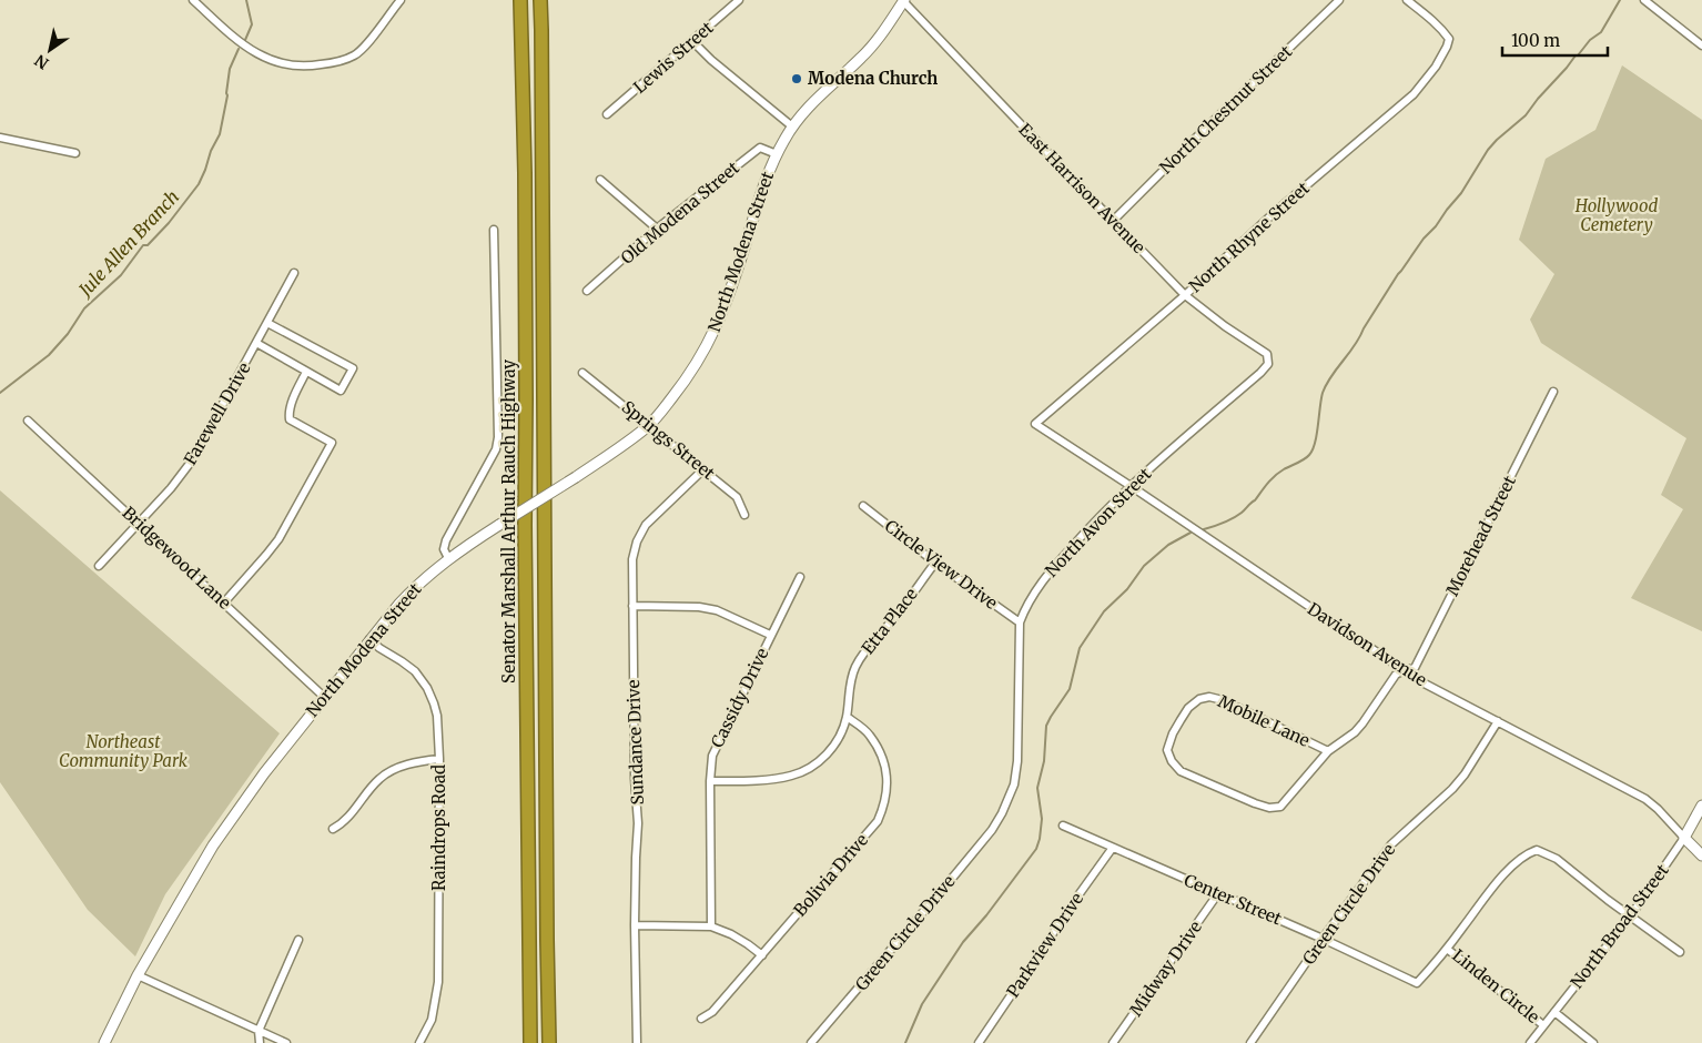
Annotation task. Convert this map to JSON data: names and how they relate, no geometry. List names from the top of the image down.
{
  "streets": {
    "highway": ["Senator Marshall Arthur Rauch Highway"],
    "street": [
      "Lewis Street",
      "North Chestnut Street",
      "East Harrison Avenue",
      "Old Modena Street",
      "North Rhyne Street",
      "North Modena Street",
      "Farewell Drive",
      "Springs Street",
      "North Avon Street",
      "Morehead Street",
      "Bridgewood Lane",
      "Circle View Drive",
      "Etta Place",
      "Davidson Avenue",
      "Cassidy Drive",
      "Mobile Lane",
      "Sundance Drive",
      "Raindrops Road",
      "Bolivia Drive",
      "Center Street",
      "Green Circle Drive",
      "North Broad Street",
      "Parkview Drive",
      "Midway Drive",
      "Linden Circle"
    ]
  },
  "crossings": [
    ["North Chestnut Street", "East Harrison Avenue"],
    ["East Harrison Avenue", "North Rhyne Street"],
    ["East Harrison Avenue", "North Modena Street"],
    ["East Harrison Avenue", "North Avon Street"],
    ["Old Modena Street", "North Modena Street"],
    ["North Rhyne Street", "Davidson Avenue"],
    ["North Modena Street", "Springs Street"],
    ["North Modena Street", "Bridgewood Lane"],
    ["North Modena Street", "Raindrops Road"],
    ["Farewell Drive", "Bridgewood Lane"],
    ["Springs Street", "Sundance Drive"],
    ["North Avon Street", "Circle View Drive"],
    ["North Avon Street", "Davidson Avenue"],
    ["North Avon Street", "Green Circle Drive"],
    ["Morehead Street", "Davidson Avenue"],
    ["Morehead Street", "Mobile Lane"],
    ["Circle View Drive", "Etta Place"],
    ["Etta Place", "Cassidy Drive"],
    ["Etta Place", "Bolivia Drive"],
    ["Davidson Avenue", "Mobile Lane"],
    ["Davidson Avenue", "Green Circle Drive"],
    ["Davidson Avenue", "North Broad Street"],
    ["Center Street", "Green Circle Drive"],
    ["Center Street", "Parkview Drive"],
    ["Center Street", "Midway Drive"],
    ["Center Street", "Linden Circle"],
    ["North Broad Street", "Linden Circle"]
  ],
  "water": ["Jule Allen Branch"],
  "parks": ["Hollywood Cemetery", "Northeast Community Park"],
  "places": ["Modena Church"],
  "scale_bar": "100 m",
  "north": "bottom left"
}
